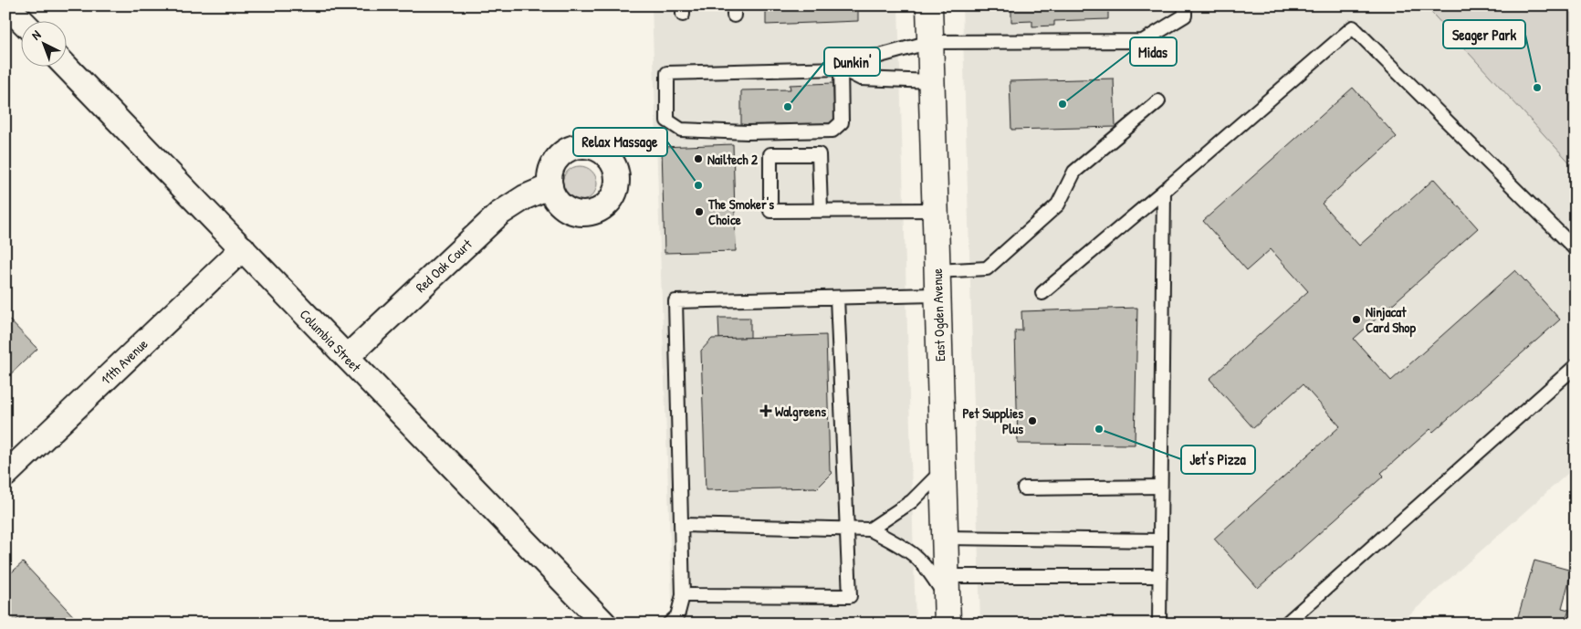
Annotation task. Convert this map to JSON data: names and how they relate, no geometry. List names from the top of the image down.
{
  "streets": {
    "main road": ["East Ogden Avenue"],
    "street": ["Red Oak Court", "Columbia Street", "11th Avenue"]
  },
  "crossings": [
    ["Red Oak Court", "Columbia Street"],
    ["Columbia Street", "11th Avenue"]
  ],
  "places": {
    "other": [
      "Seager Park",
      "Midas",
      "Dunkin'",
      "Nailtech 2",
      "Relax Massage",
      "The Smoker's Choice",
      "Ninjacat Card Shop",
      "Pet Supplies Plus",
      "Jet's Pizza"
    ],
    "health": ["Walgreens"]
  },
  "north": "top left"
}
